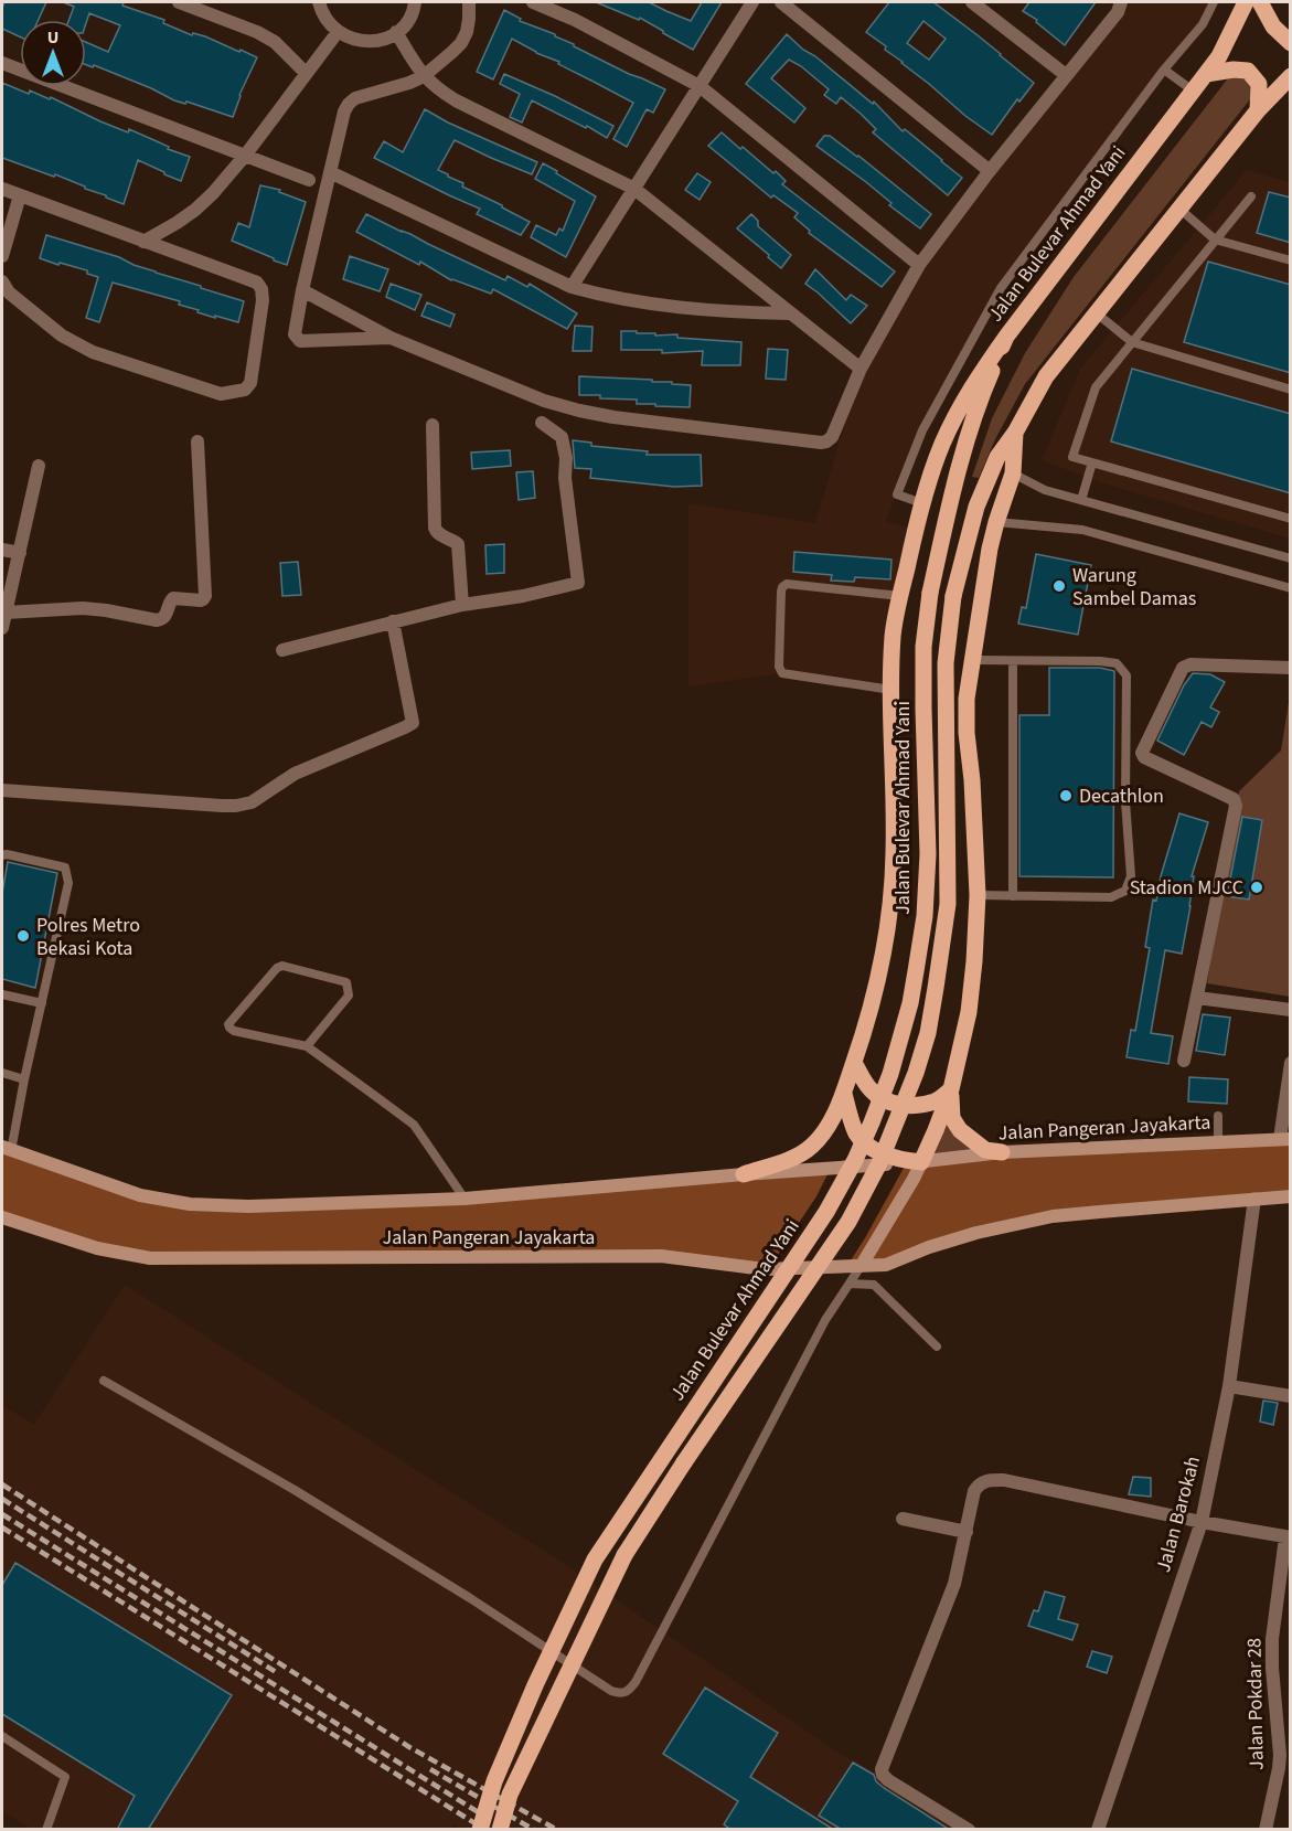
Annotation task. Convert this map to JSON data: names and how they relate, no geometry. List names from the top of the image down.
{
  "streets": {
    "main road": ["Jalan Bulevar Ahmad Yani"],
    "street": ["Jalan Pangeran Jayakarta", "Jalan Barokah", "Jalan Pokdar 28"]
  },
  "crossings": [
    ["Jalan Pangeran Jayakarta", "Jalan Barokah"]
  ],
  "places": [
    "Warung Sambel Damas",
    "Decathlon",
    "Stadion MJCC",
    "Polres Metro Bekasi Kota"
  ],
  "north": "top"
}
